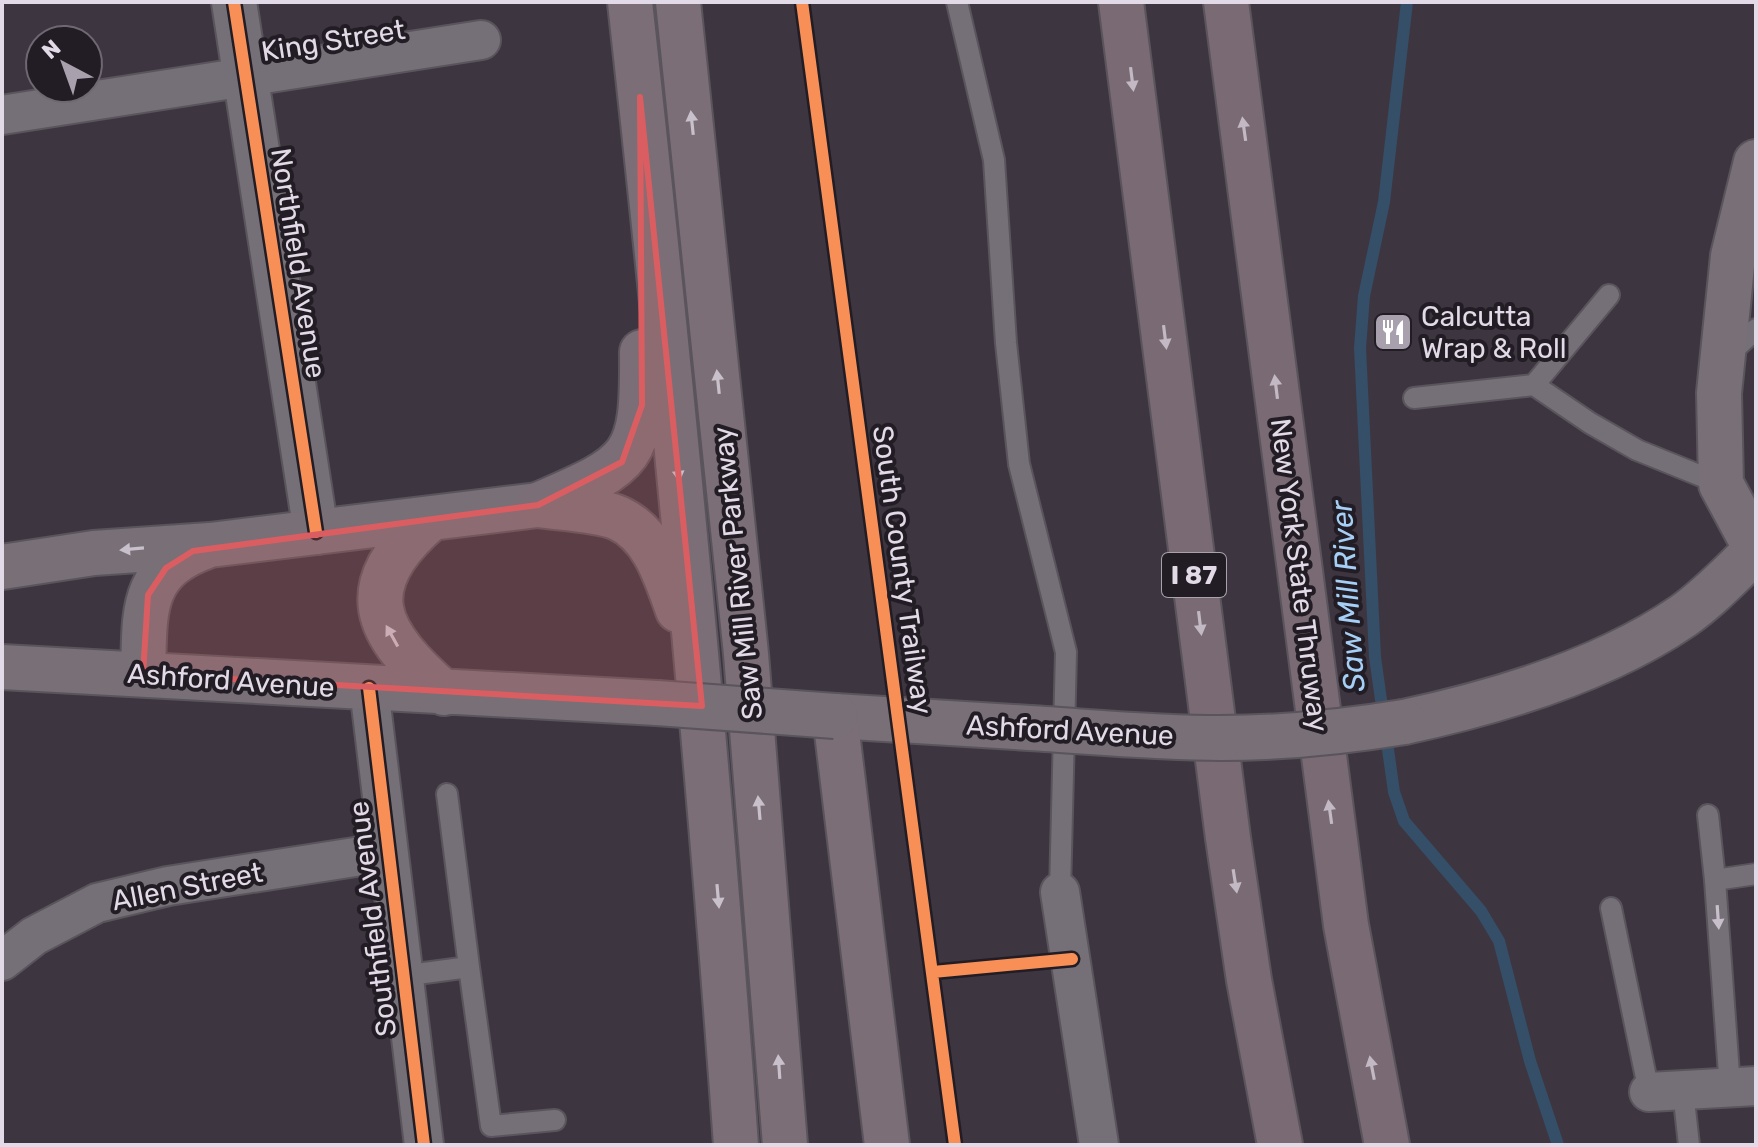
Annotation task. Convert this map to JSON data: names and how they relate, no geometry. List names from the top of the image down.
{
  "streets": {
    "highway": ["Saw Mill River Parkway", "I 87", "New York State Thruway"],
    "main road": ["Ashford Avenue"],
    "street": [
      "King Street",
      "Northfield Avenue",
      "Allen Street",
      "Southfield Avenue"
    ],
    "cycle path": ["South County Trailway"]
  },
  "crossings": [
    ["King Street", "Northfield Avenue"],
    ["Ashford Avenue", "Southfield Avenue"],
    ["Allen Street", "Southfield Avenue"]
  ],
  "water": ["Saw Mill River"],
  "places": {
    "restaurant": ["Calcutta Wrap & Roll"]
  },
  "north": "top left"
}
